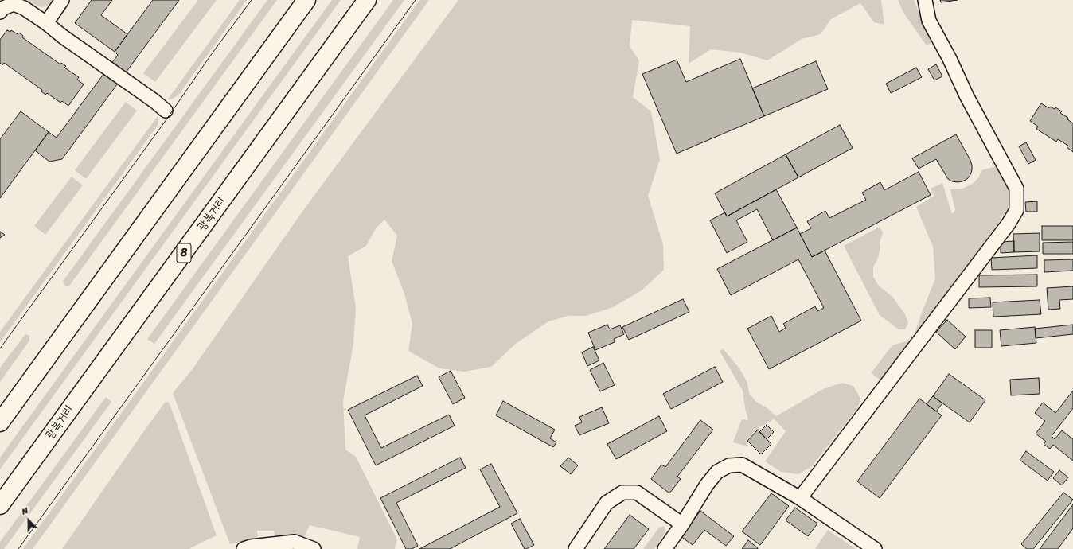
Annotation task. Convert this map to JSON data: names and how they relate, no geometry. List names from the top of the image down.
{
  "streets": {
    "highway": ["광복거리", "8"]
  },
  "north": "top"
}
